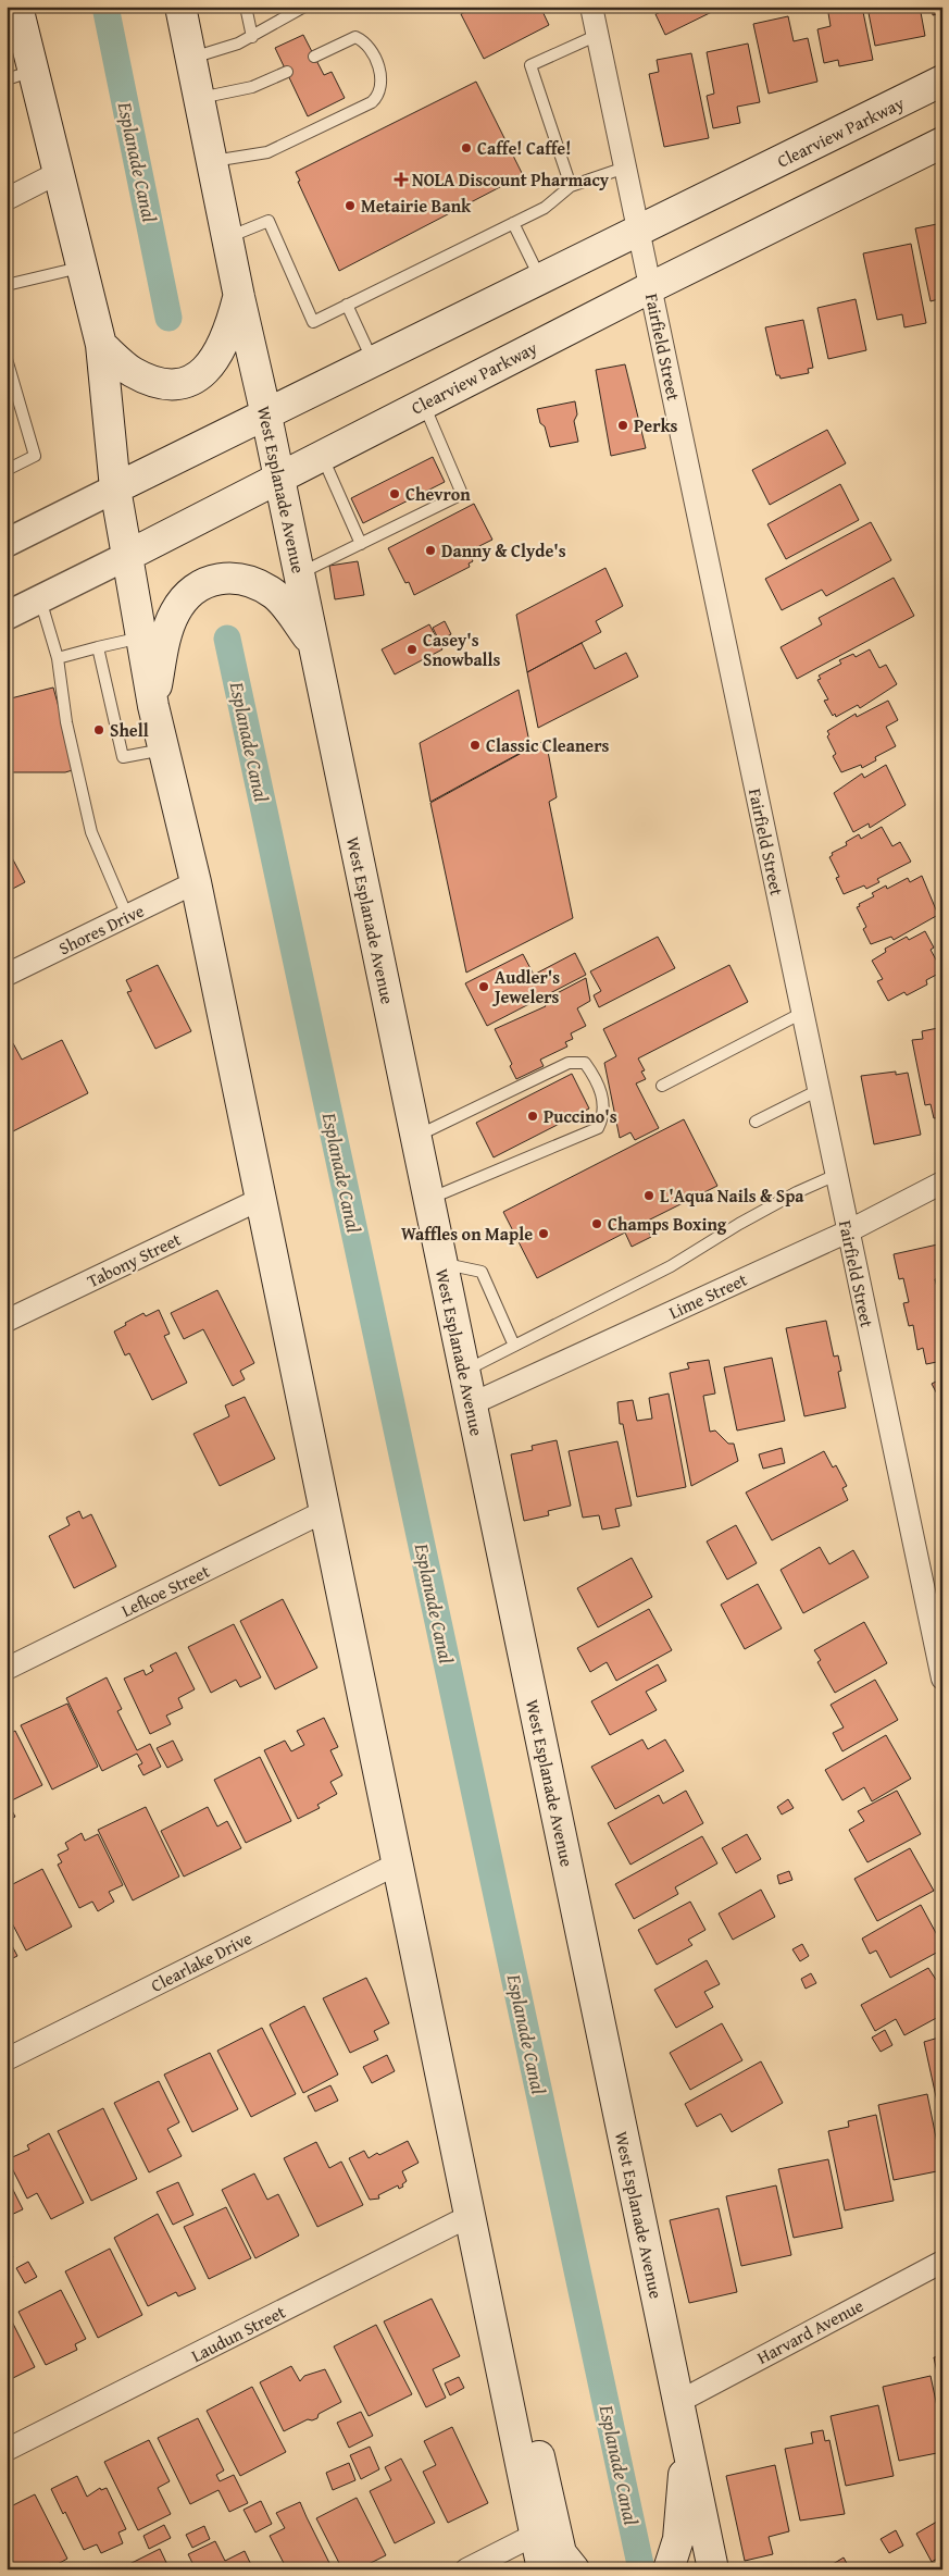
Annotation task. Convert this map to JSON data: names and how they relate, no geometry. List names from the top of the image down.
{
  "streets": {
    "main road": ["Clearview Parkway", "West Esplanade Avenue"],
    "street": [
      "Fairfield Street",
      "Shores Drive",
      "Tabony Street",
      "Lime Street",
      "Lefkoe Street",
      "Clearlake Drive",
      "Harvard Avenue",
      "Laudun Street"
    ]
  },
  "crossings": [
    ["Clearview Parkway", "Fairfield Street"],
    ["Clearview Parkway", "West Esplanade Avenue"],
    ["Fairfield Street", "Lime Street"],
    ["West Esplanade Avenue", "Lime Street"],
    ["West Esplanade Avenue", "Harvard Avenue"]
  ],
  "water": ["Esplanade Canal"],
  "places": {
    "other": [
      "Caffe! Caffe!",
      "Metairie Bank",
      "Perks",
      "Chevron",
      "Danny & Clyde's",
      "Casey's Snowballs",
      "Shell",
      "Classic Cleaners",
      "Audler's Jewelers",
      "Puccino's",
      "L'Aqua Nails & Spa",
      "Champs Boxing",
      "Waffles on Maple"
    ],
    "health": ["NOLA Discount Pharmacy"]
  }
}
